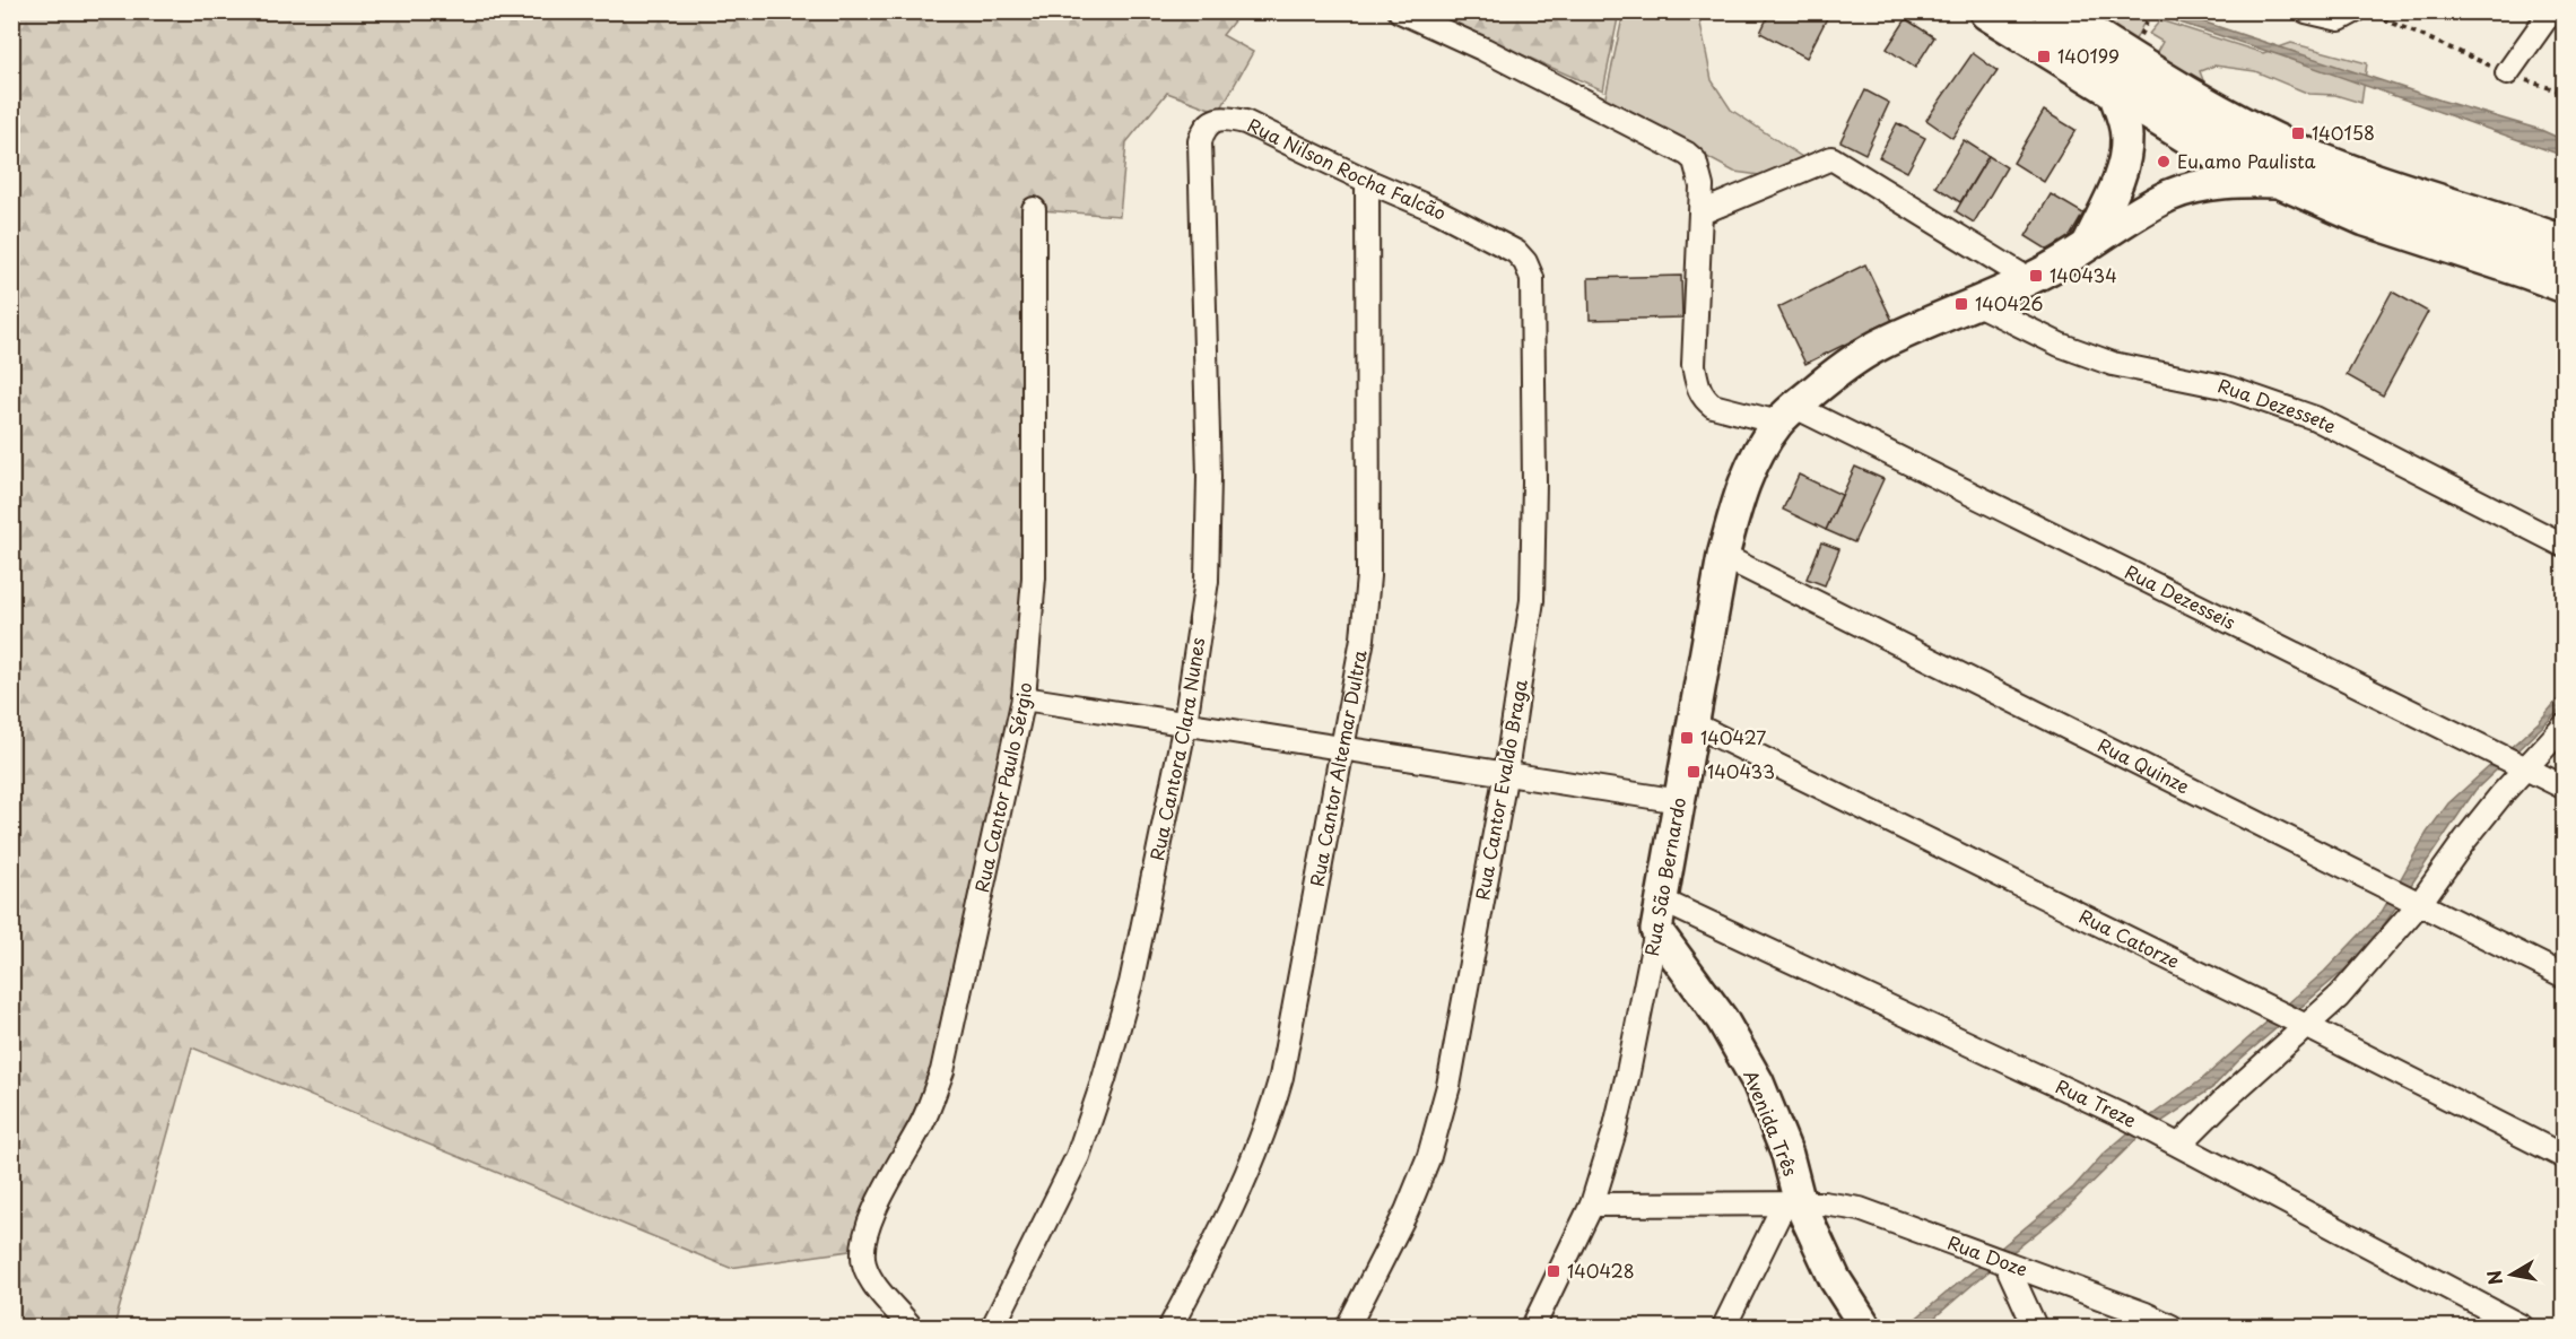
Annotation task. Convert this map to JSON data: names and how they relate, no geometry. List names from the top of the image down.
{
  "streets": {
    "street": [
      "Rua Nilson Rocha Falcão",
      "Rua Dezessete",
      "Rua Dezesseis",
      "Rua Cantora Clara Nunes",
      "Rua Quinze",
      "Rua Cantor Altemar Dultra",
      "Rua Cantor Paulo Sérgio",
      "Rua Cantor Evaldo Braga",
      "Rua São Bernardo",
      "Rua Catorze",
      "Rua Treze",
      "Avenida Três",
      "Rua Doze"
    ]
  },
  "crossings": [
    ["Rua Nilson Rocha Falcão", "Rua Cantora Clara Nunes"],
    ["Rua Nilson Rocha Falcão", "Rua Cantor Altemar Dultra"],
    ["Rua Nilson Rocha Falcão", "Rua Cantor Evaldo Braga"],
    ["Rua Dezessete", "Rua São Bernardo"],
    ["Rua Dezesseis", "Rua São Bernardo"],
    ["Rua Quinze", "Rua São Bernardo"],
    ["Rua São Bernardo", "Rua Catorze"],
    ["Rua São Bernardo", "Rua Treze"],
    ["Rua São Bernardo", "Avenida Três"],
    ["Rua São Bernardo", "Rua Doze"],
    ["Rua Treze", "Avenida Três"],
    ["Avenida Três", "Rua Doze"]
  ],
  "places": {
    "transit": [
      "140199",
      "140158",
      "140434",
      "140426",
      "140427",
      "140433",
      "140428"
    ],
    "other": ["Eu amo Paulista"]
  },
  "north": "left"
}
